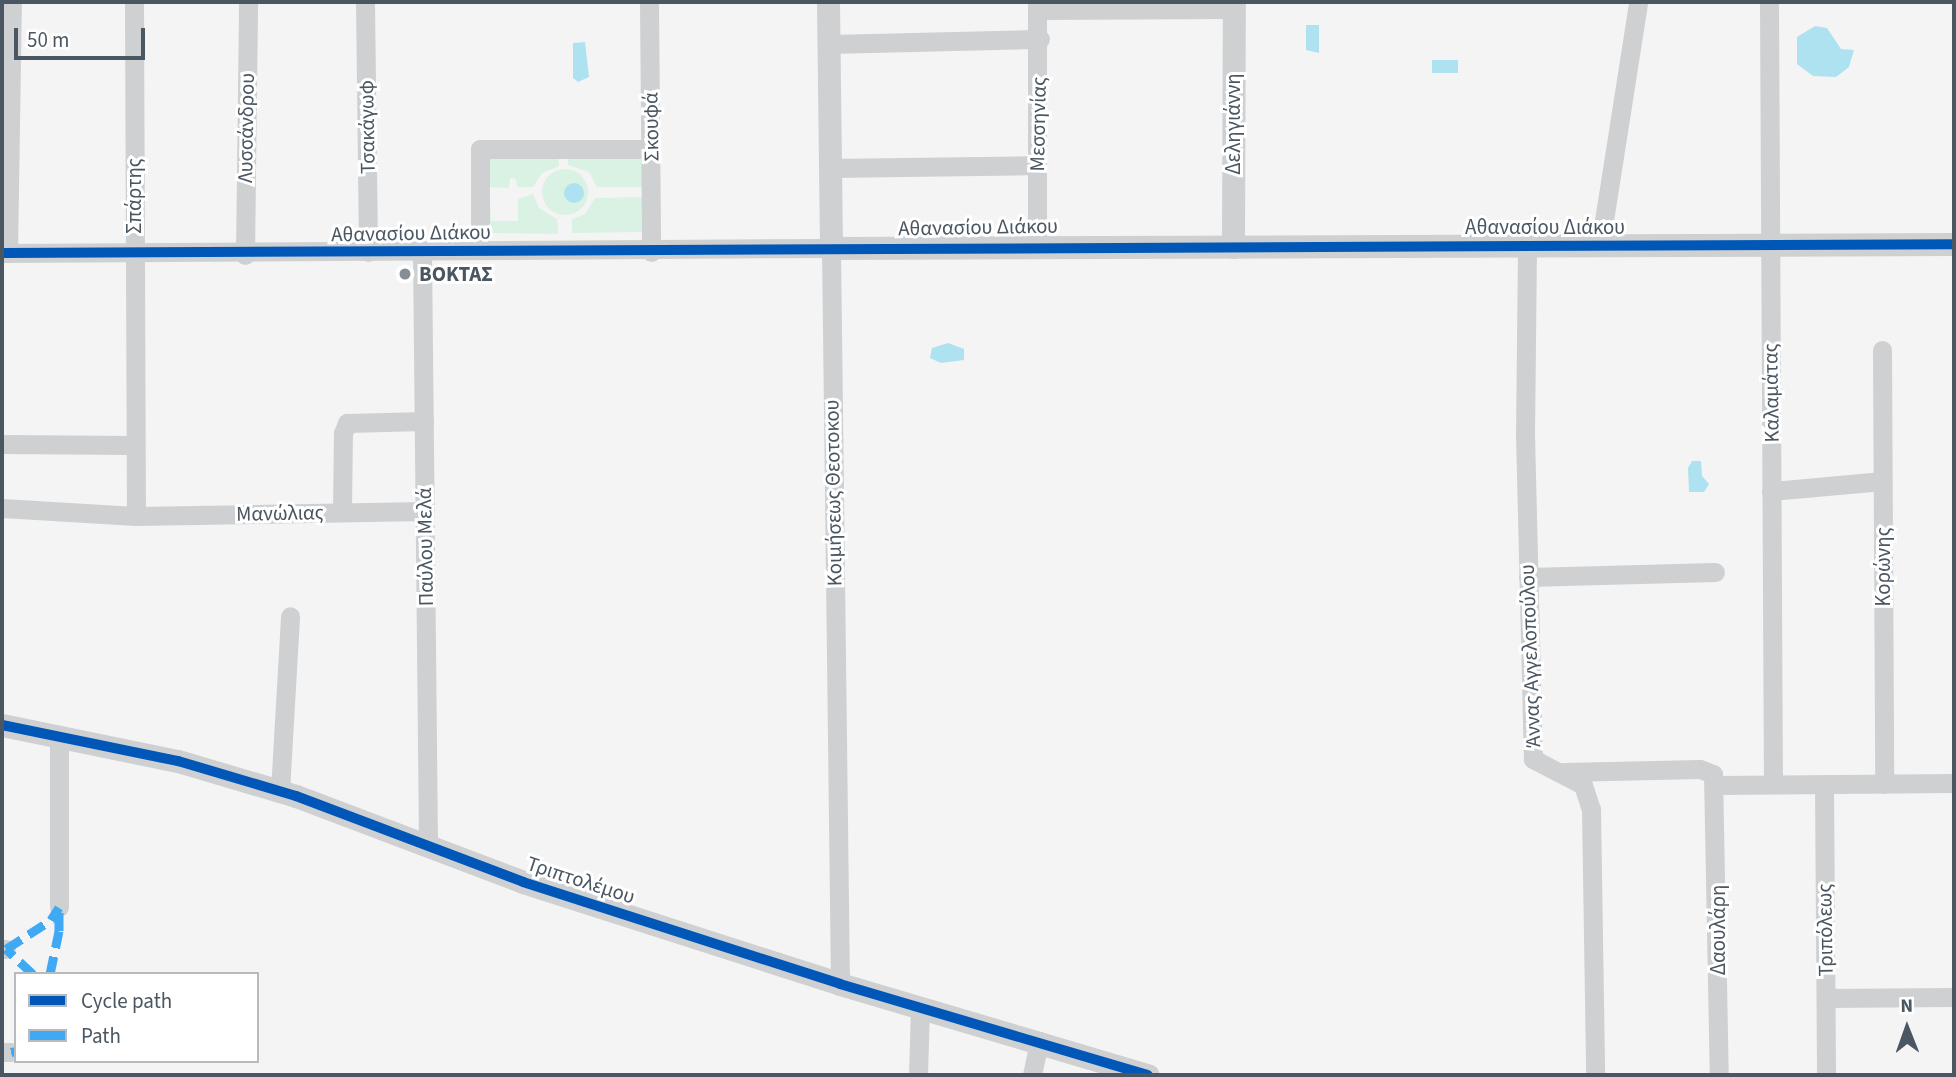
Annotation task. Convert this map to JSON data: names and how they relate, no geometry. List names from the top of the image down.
{
  "streets": {
    "street": [
      "Μεσσηνίας",
      "Δεληγιάννη",
      "Τσακάγωφ",
      "Σκουφά",
      "Λυσσάνδρου",
      "Σπάρτης",
      "Αθανασίου Διάκου",
      "Καλαμάτας",
      "Κοιμήσεως Θεοτοκου",
      "Μανώλιας",
      "Παύλου Μελά",
      "Κορώνης",
      "Άννας Αγγελοπούλου",
      "Τριπτολέμου",
      "Δαουλάρη",
      "Τριπόλεως"
    ]
  },
  "crossings": [
    ["Μεσσηνίας", "Αθανασίου Διάκου"],
    ["Δεληγιάννη", "Αθανασίου Διάκου"],
    ["Τσακάγωφ", "Αθανασίου Διάκου"],
    ["Σκουφά", "Αθανασίου Διάκου"],
    ["Λυσσάνδρου", "Αθανασίου Διάκου"],
    ["Σπάρτης", "Αθανασίου Διάκου"],
    ["Σπάρτης", "Μανώλιας"],
    ["Αθανασίου Διάκου", "Καλαμάτας"],
    ["Αθανασίου Διάκου", "Κοιμήσεως Θεοτοκου"],
    ["Αθανασίου Διάκου", "Παύλου Μελά"],
    ["Αθανασίου Διάκου", "Άννας Αγγελοπούλου"],
    ["Κοιμήσεως Θεοτοκου", "Τριπτολέμου"],
    ["Μανώλιας", "Παύλου Μελά"],
    ["Παύλου Μελά", "Τριπτολέμου"]
  ],
  "places": ["ΒΟΚΤΑΣ"],
  "legend": ["Cycle path", "Path"],
  "scale_bar": "50 m",
  "north": "top"
}
